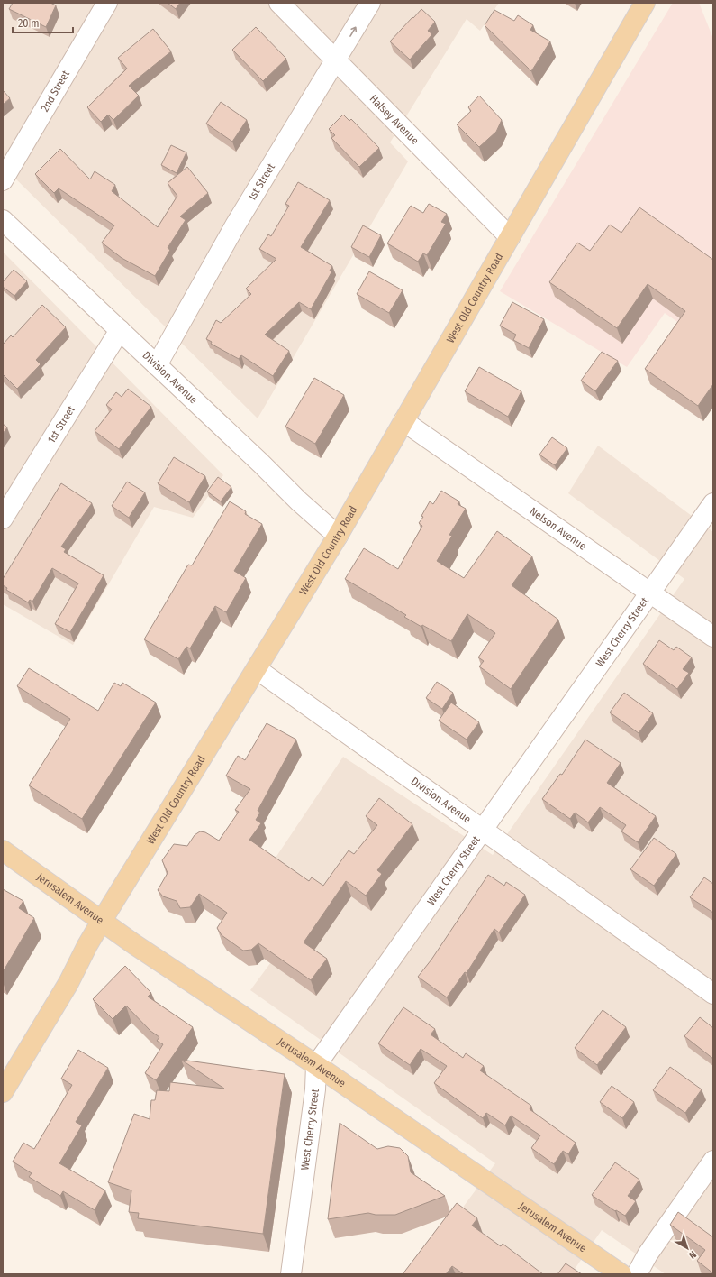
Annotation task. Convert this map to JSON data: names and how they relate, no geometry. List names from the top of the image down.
{
  "streets": {
    "main road": ["West Old Country Road", "Jerusalem Avenue"],
    "street": [
      "2nd Street",
      "Halsey Avenue",
      "1st Street",
      "Division Avenue",
      "Nelson Avenue",
      "West Cherry Street"
    ]
  },
  "crossings": [
    ["Halsey Avenue", "1st Street"],
    ["Halsey Avenue", "West Old Country Road"],
    ["1st Street", "Division Avenue"],
    ["West Old Country Road", "Division Avenue"],
    ["West Old Country Road", "Nelson Avenue"],
    ["West Old Country Road", "Jerusalem Avenue"],
    ["Division Avenue", "West Cherry Street"],
    ["Nelson Avenue", "West Cherry Street"],
    ["West Cherry Street", "Jerusalem Avenue"]
  ],
  "scale_bar": "20 m",
  "north": "bottom right"
}
